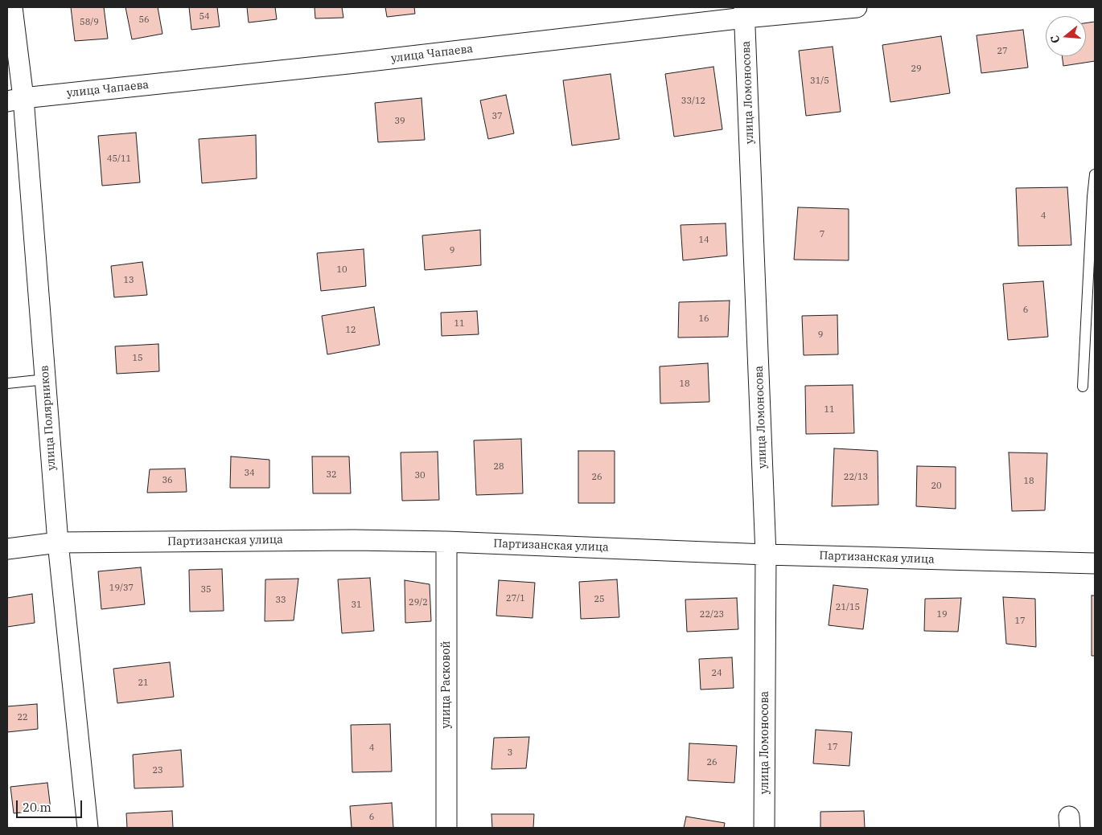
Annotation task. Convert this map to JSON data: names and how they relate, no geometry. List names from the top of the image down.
{
  "streets": {
    "street": [
      "улица Чапаева",
      "улица Ломоносова",
      "улица Полярников",
      "Партизанская улица",
      "улица Расковой"
    ]
  },
  "crossings": [
    ["улица Чапаева", "улица Ломоносова"],
    ["улица Чапаева", "улица Полярников"],
    ["улица Ломоносова", "Партизанская улица"],
    ["улица Полярников", "Партизанская улица"],
    ["Партизанская улица", "улица Расковой"]
  ],
  "house_numbers": [
    "54",
    "56",
    "58/9",
    "27",
    "29",
    "31/5",
    "33/12",
    "37",
    "39",
    "45/11",
    "4",
    "7",
    "14",
    "9",
    "10",
    "13",
    "6",
    "16",
    "11",
    "12",
    "9",
    "15",
    "18",
    "11",
    "28",
    "34",
    "32",
    "30",
    "26",
    "22/13",
    "36",
    "18",
    "20",
    "19/37",
    "35",
    "27/1",
    "25",
    "33",
    "29/2",
    "31",
    "21/15",
    "22/23",
    "19",
    "17",
    "24",
    "21",
    "22",
    "17",
    "4",
    "3",
    "26",
    "23",
    "6"
  ],
  "scale_bar": "20 m",
  "north": "left"
}
